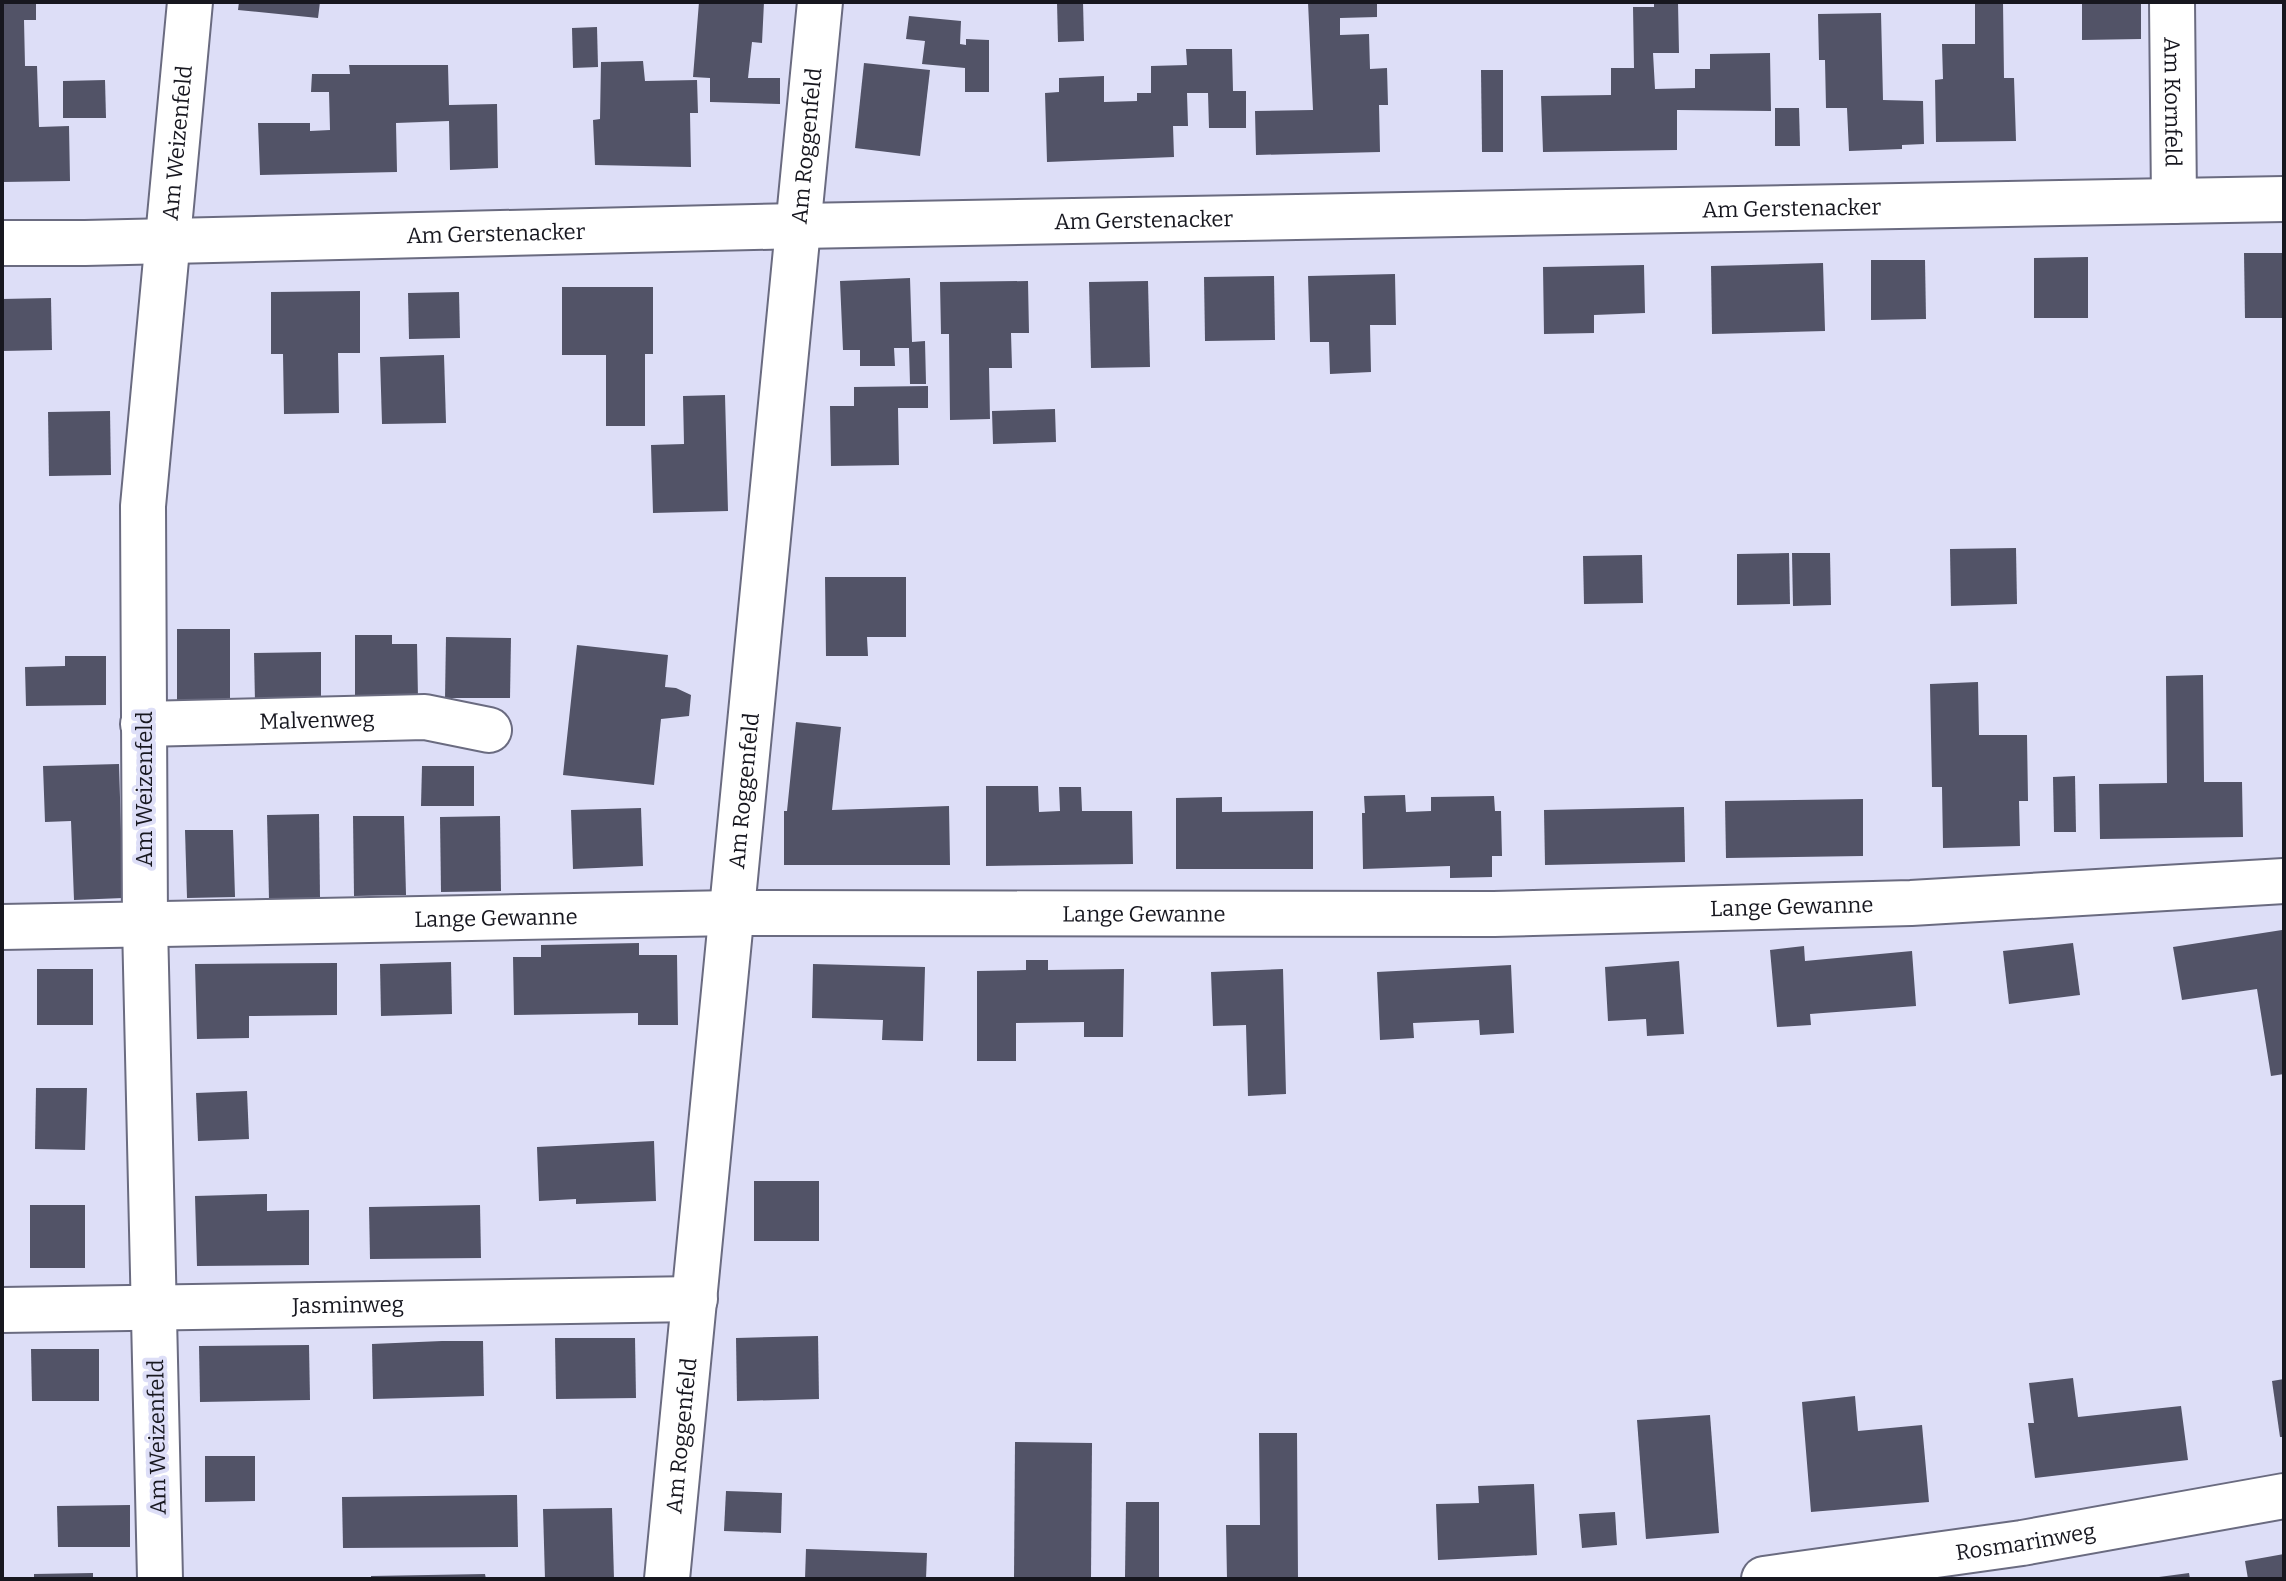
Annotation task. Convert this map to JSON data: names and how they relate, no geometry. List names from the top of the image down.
{
  "streets": {
    "street": [
      "Am Kornfeld",
      "Am Weizenfeld",
      "Am Roggenfeld",
      "Am Gerstenacker",
      "Malvenweg",
      "Lange Gewanne",
      "Jasminweg",
      "Rosmarinweg"
    ]
  },
  "crossings": [
    ["Am Kornfeld", "Am Gerstenacker"],
    ["Am Weizenfeld", "Am Gerstenacker"],
    ["Am Weizenfeld", "Malvenweg"],
    ["Am Weizenfeld", "Lange Gewanne"],
    ["Am Weizenfeld", "Jasminweg"],
    ["Am Roggenfeld", "Am Gerstenacker"],
    ["Am Roggenfeld", "Lange Gewanne"],
    ["Am Roggenfeld", "Jasminweg"]
  ]
}
